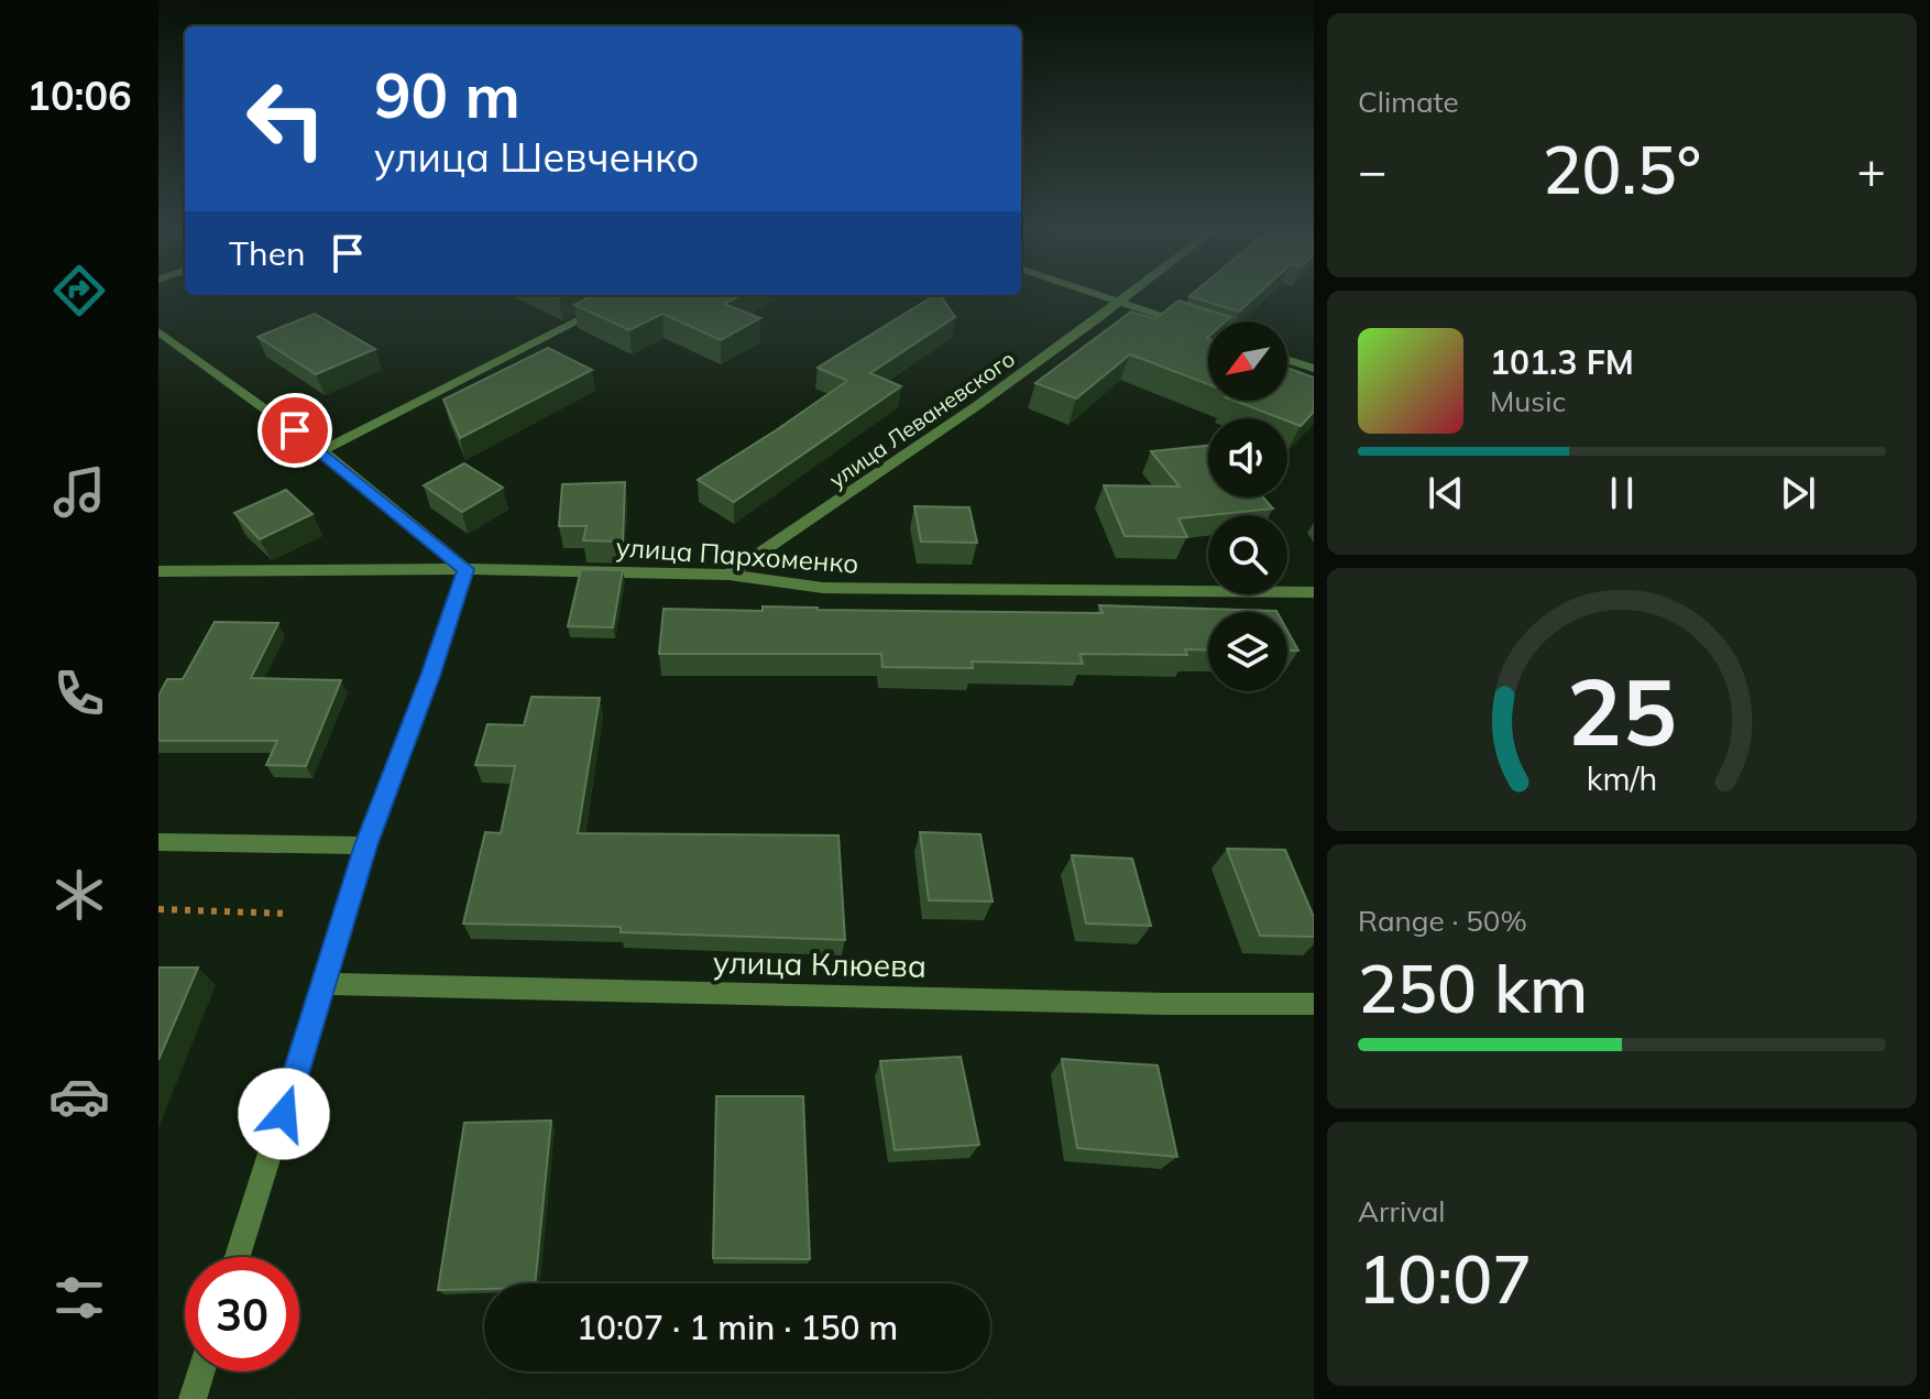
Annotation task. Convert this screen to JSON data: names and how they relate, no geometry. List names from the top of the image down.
{
  "streets": {
    "street": ["улица Леваневского", "улица Пархоменко", "улица Клюева"]
  },
  "crossings": [
    ["улица Леваневского", "улица Пархоменко"]
  ],
  "north": "bottom left",
  "page": {
    "tabs": "10:06",
    "tile": [
      "Climate",
      ["Range · 50%", "250 km"],
      ["Arrival", "10:07"]
    ],
    "turn": ["90 m", "улица Шевченко"],
    "heat": ["−", "20.5°", "+"],
    "then": "Then",
    "song": ["101.3 FM", "Music"],
    "limit": "30",
    "trip": "10:07 · 1 min · 150 m",
    "gauge": ["25", "km/h"]
  }
}
